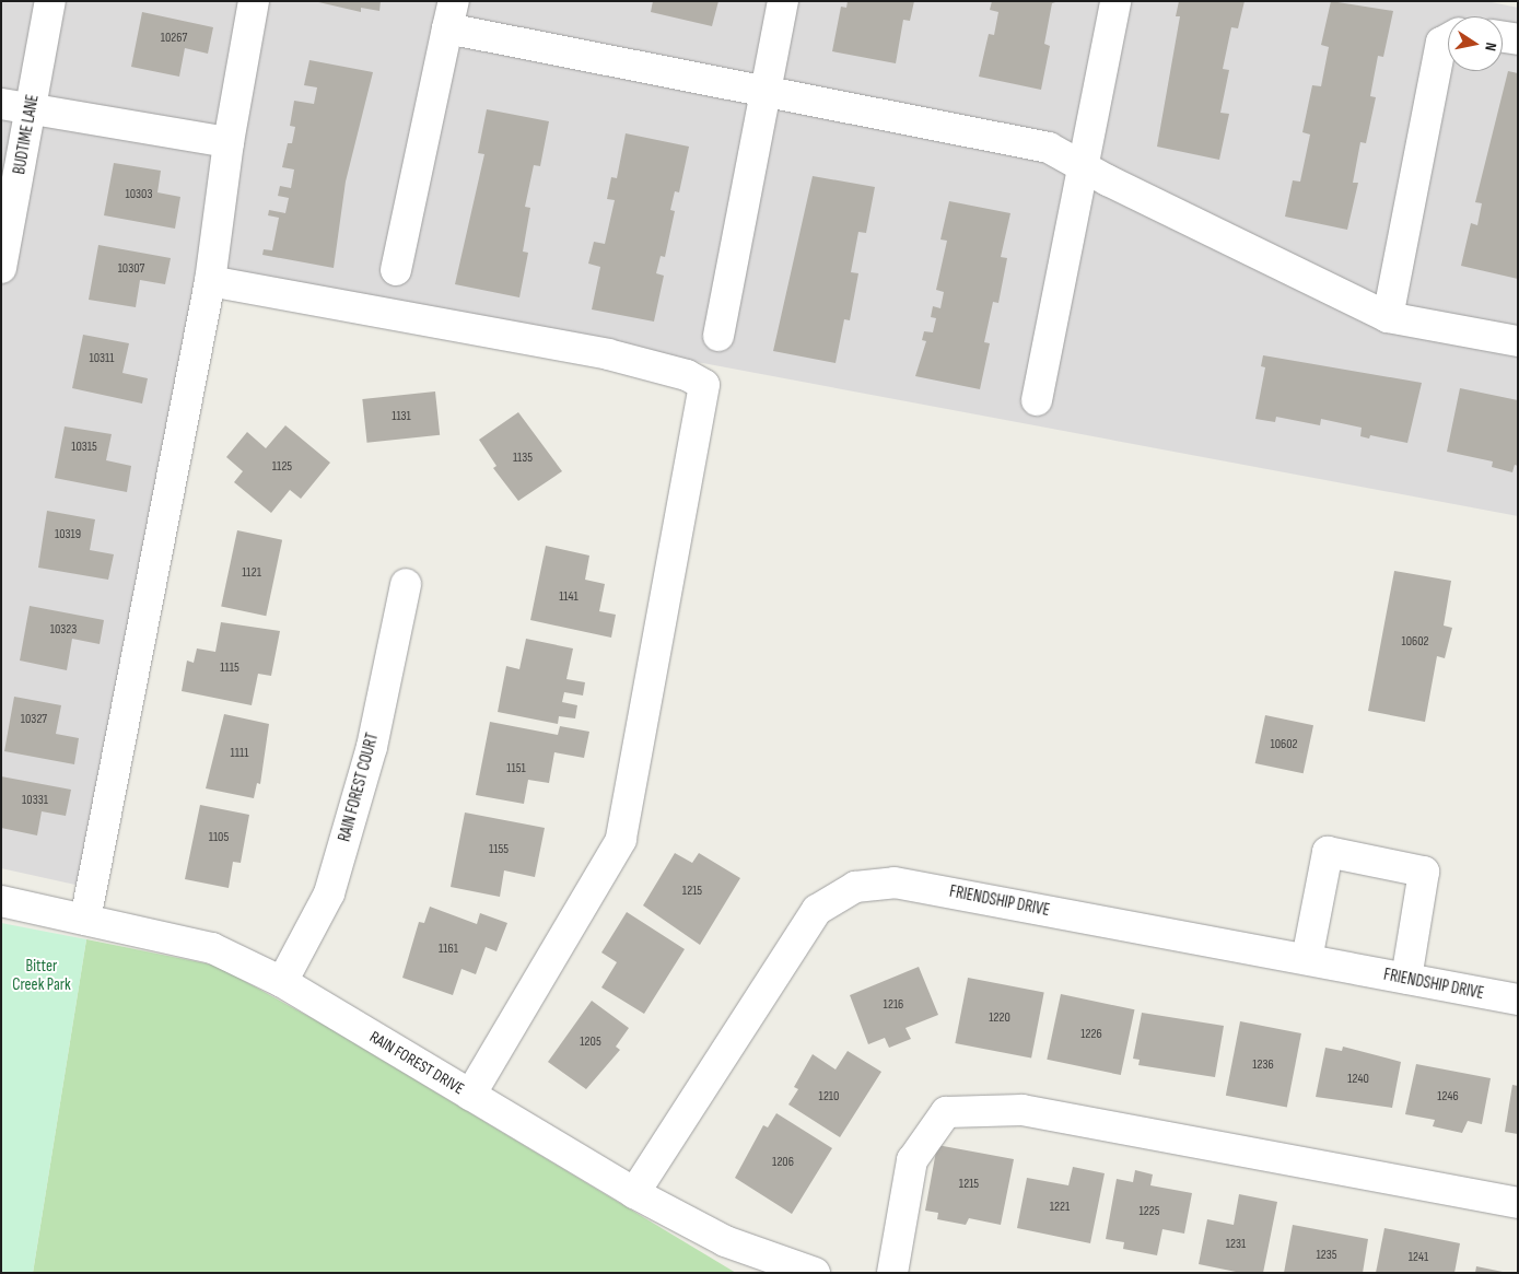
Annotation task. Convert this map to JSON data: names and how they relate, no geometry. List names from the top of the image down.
{
  "streets": {
    "street": [
      "BUDTIME LANE",
      "RAIN FOREST COURT",
      "FRIENDSHIP DRIVE",
      "RAIN FOREST DRIVE"
    ]
  },
  "crossings": [
    ["RAIN FOREST COURT", "RAIN FOREST DRIVE"],
    ["FRIENDSHIP DRIVE", "RAIN FOREST DRIVE"]
  ],
  "parks": ["Bitter Creek Park"],
  "house_numbers": [
    "10267",
    "10303",
    "10307",
    "10311",
    "1131",
    "10315",
    "1135",
    "1125",
    "10319",
    "1121",
    "1141",
    "10323",
    "10602",
    "1115",
    "10327",
    "10602",
    "1111",
    "1151",
    "10331",
    "1105",
    "1155",
    "1215",
    "1161",
    "1216",
    "1220",
    "1226",
    "1205",
    "1236",
    "1240",
    "1210",
    "1246",
    "1206",
    "1215",
    "1221",
    "1225",
    "1231",
    "1235",
    "1241"
  ],
  "north": "right"
}
